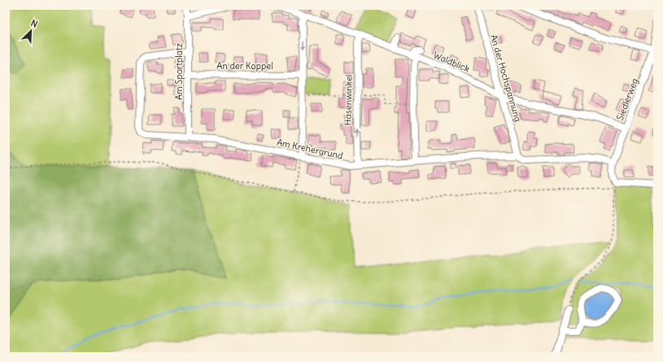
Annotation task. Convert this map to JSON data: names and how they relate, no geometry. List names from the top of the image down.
{
  "streets": {
    "street": [
      "Waldblick",
      "An der Koppel",
      "Am Sportplatz",
      "An der Hochspannung",
      "Siedlerweg",
      "Hasenwinkel",
      "Am Krehergrund"
    ]
  },
  "crossings": [
    ["Waldblick", "An der Hochspannung"],
    ["Waldblick", "Siedlerweg"],
    ["Waldblick", "Hasenwinkel"],
    ["An der Koppel", "Am Sportplatz"],
    ["Am Sportplatz", "Am Krehergrund"],
    ["An der Hochspannung", "Am Krehergrund"],
    ["Siedlerweg", "Am Krehergrund"],
    ["Hasenwinkel", "Am Krehergrund"]
  ],
  "north": "top right"
}
